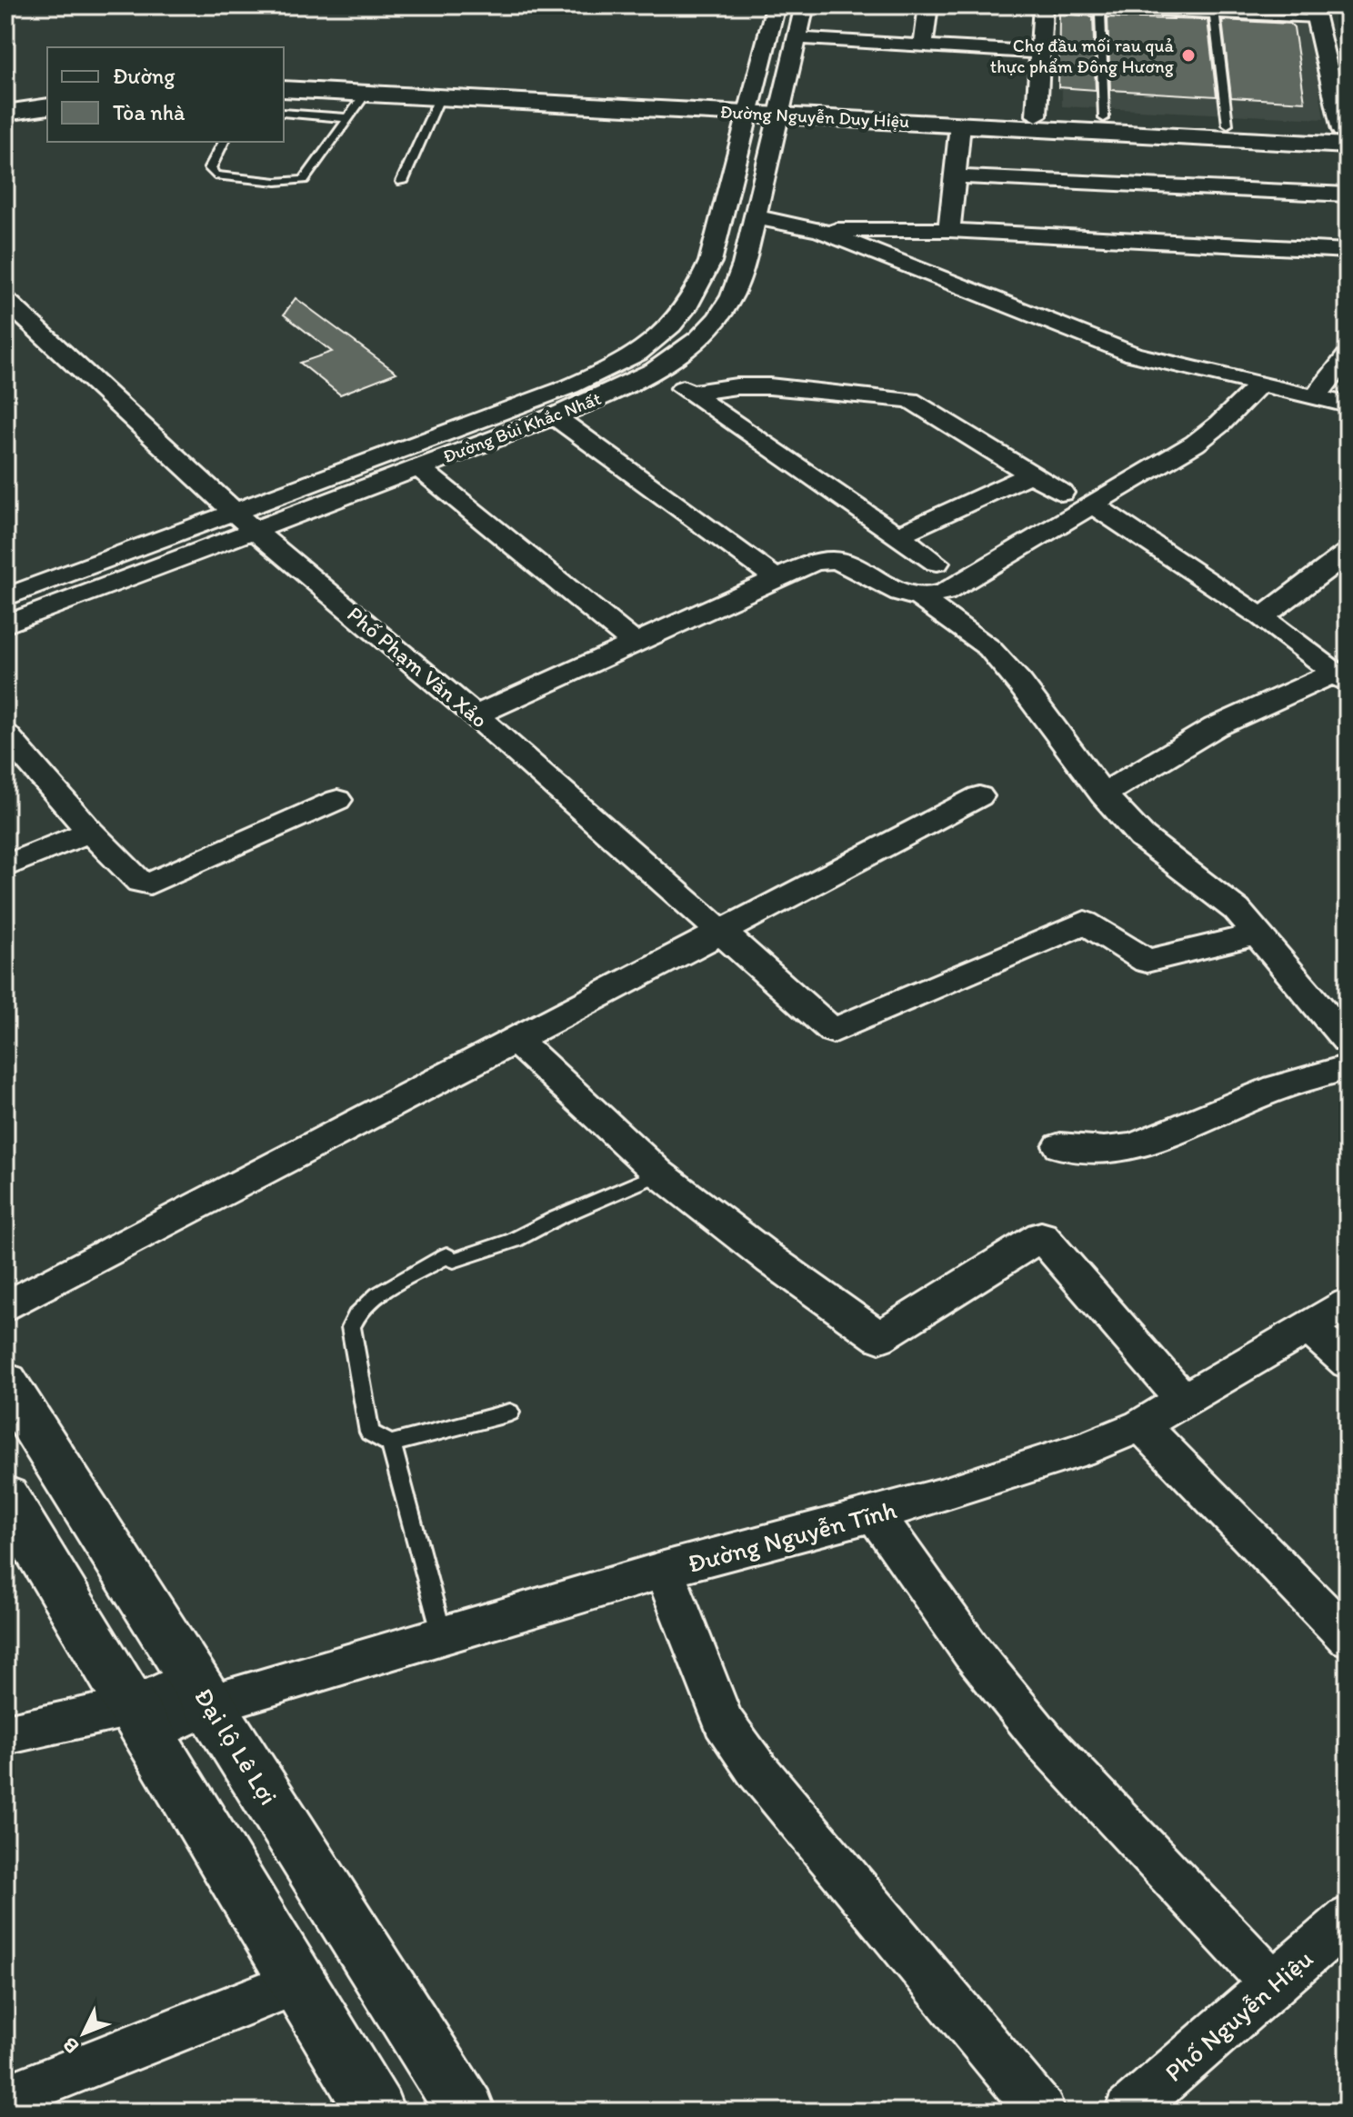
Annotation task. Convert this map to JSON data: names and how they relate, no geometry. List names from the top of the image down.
{
  "streets": {
    "street": [
      "Đường Nguyễn Duy Hiệu",
      "Đường Bùi Khắc Nhất",
      "Phố Phạm Văn Xảo",
      "Đường Nguyễn Tĩnh",
      "Đại lộ Lê Lợi",
      "Phố Nguyễn Hiệu"
    ]
  },
  "crossings": [
    ["Đường Nguyễn Duy Hiệu", "Đường Bùi Khắc Nhất"],
    ["Đường Bùi Khắc Nhất", "Phố Phạm Văn Xảo"],
    ["Đường Nguyễn Tĩnh", "Đại lộ Lê Lợi"]
  ],
  "places": ["Chợ đầu mối rau quả thực phẩm Đông Hương"],
  "legend": ["Đường", "Tòa nhà"],
  "north": "bottom left"
}
